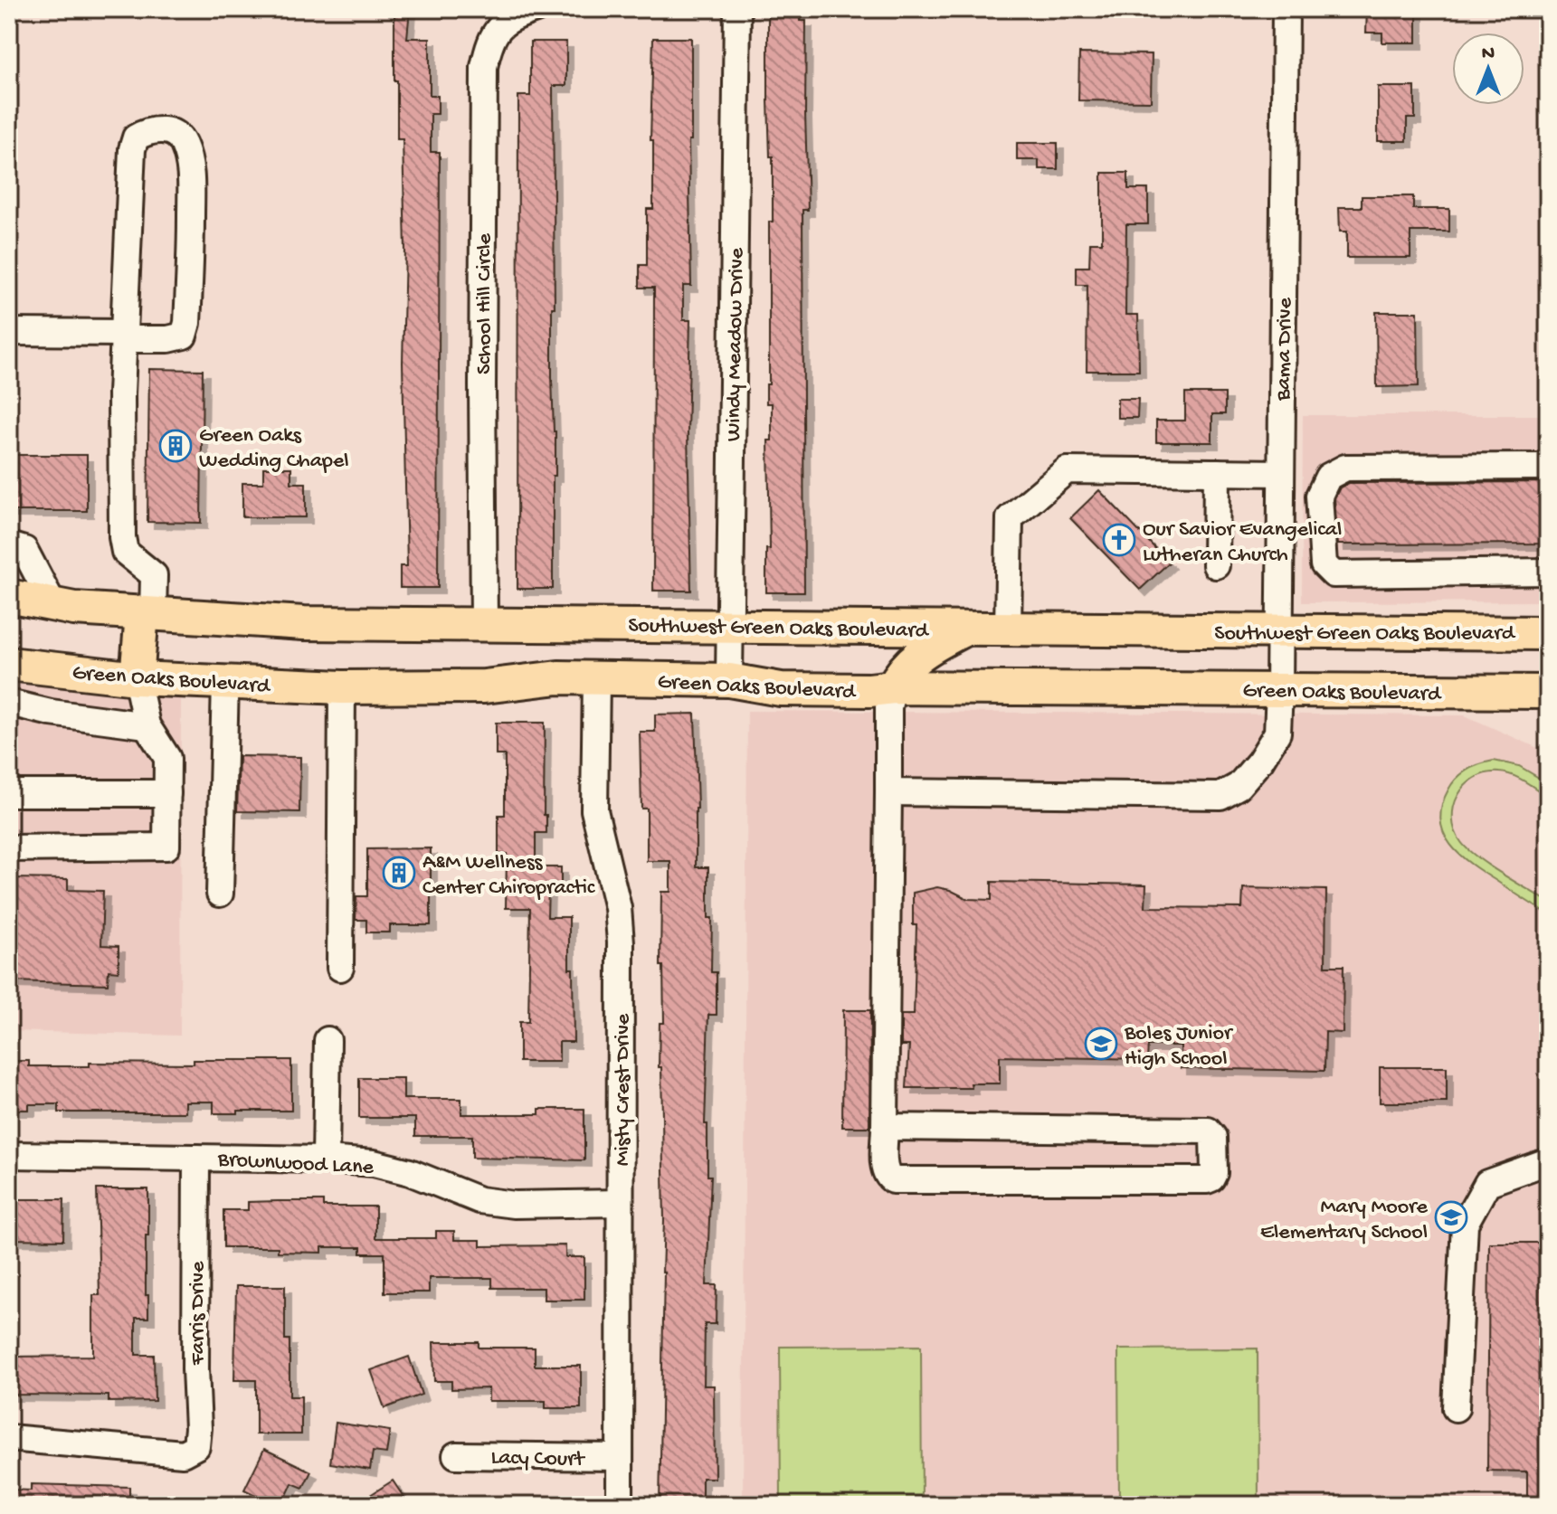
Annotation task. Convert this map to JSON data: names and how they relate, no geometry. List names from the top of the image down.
{
  "streets": {
    "main road": ["Southwest Green Oaks Boulevard", "Green Oaks Boulevard"],
    "street": [
      "School Hill Circle",
      "Windy Meadow Drive",
      "Bama Drive",
      "Misty Crest Drive",
      "Brownwood Lane",
      "Farris Drive",
      "Lacy Court"
    ]
  },
  "crossings": [
    ["School Hill Circle", "Southwest Green Oaks Boulevard"],
    ["Windy Meadow Drive", "Southwest Green Oaks Boulevard"],
    ["Windy Meadow Drive", "Green Oaks Boulevard"],
    ["Bama Drive", "Southwest Green Oaks Boulevard"],
    ["Bama Drive", "Green Oaks Boulevard"],
    ["Green Oaks Boulevard", "Misty Crest Drive"],
    ["Misty Crest Drive", "Brownwood Lane"],
    ["Misty Crest Drive", "Lacy Court"],
    ["Brownwood Lane", "Farris Drive"]
  ],
  "places": {
    "building": ["Green Oaks Wedding Chapel", "A&M Wellness Center Chiropractic"],
    "church": ["Our Savior Evangelical Lutheran Church"],
    "school or university": ["Boles Junior High School", "Mary Moore Elementary School"]
  },
  "north": "top"
}
